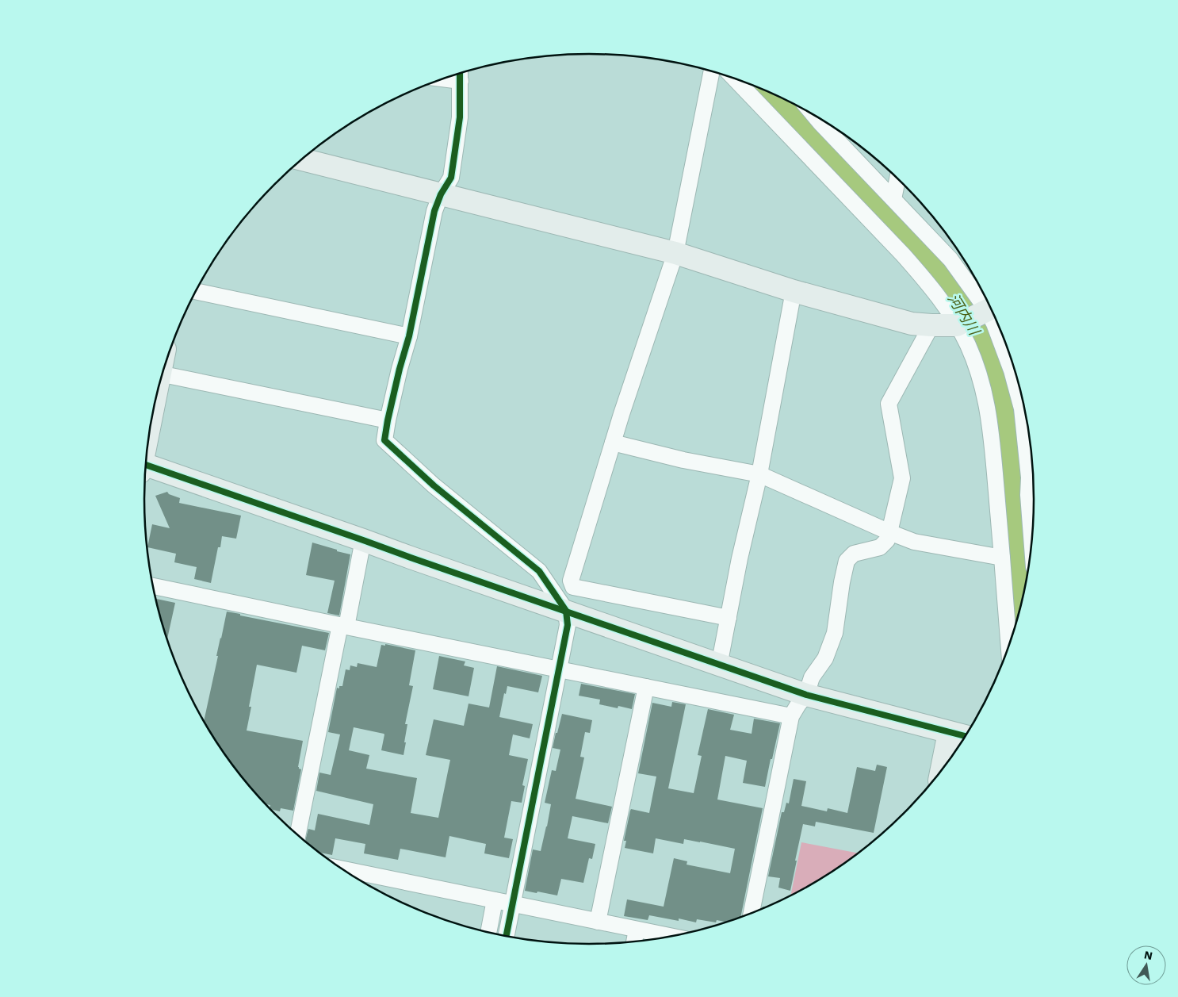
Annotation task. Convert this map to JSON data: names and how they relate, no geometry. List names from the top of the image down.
{
  "water": ["河内川"],
  "north": "top"
}
